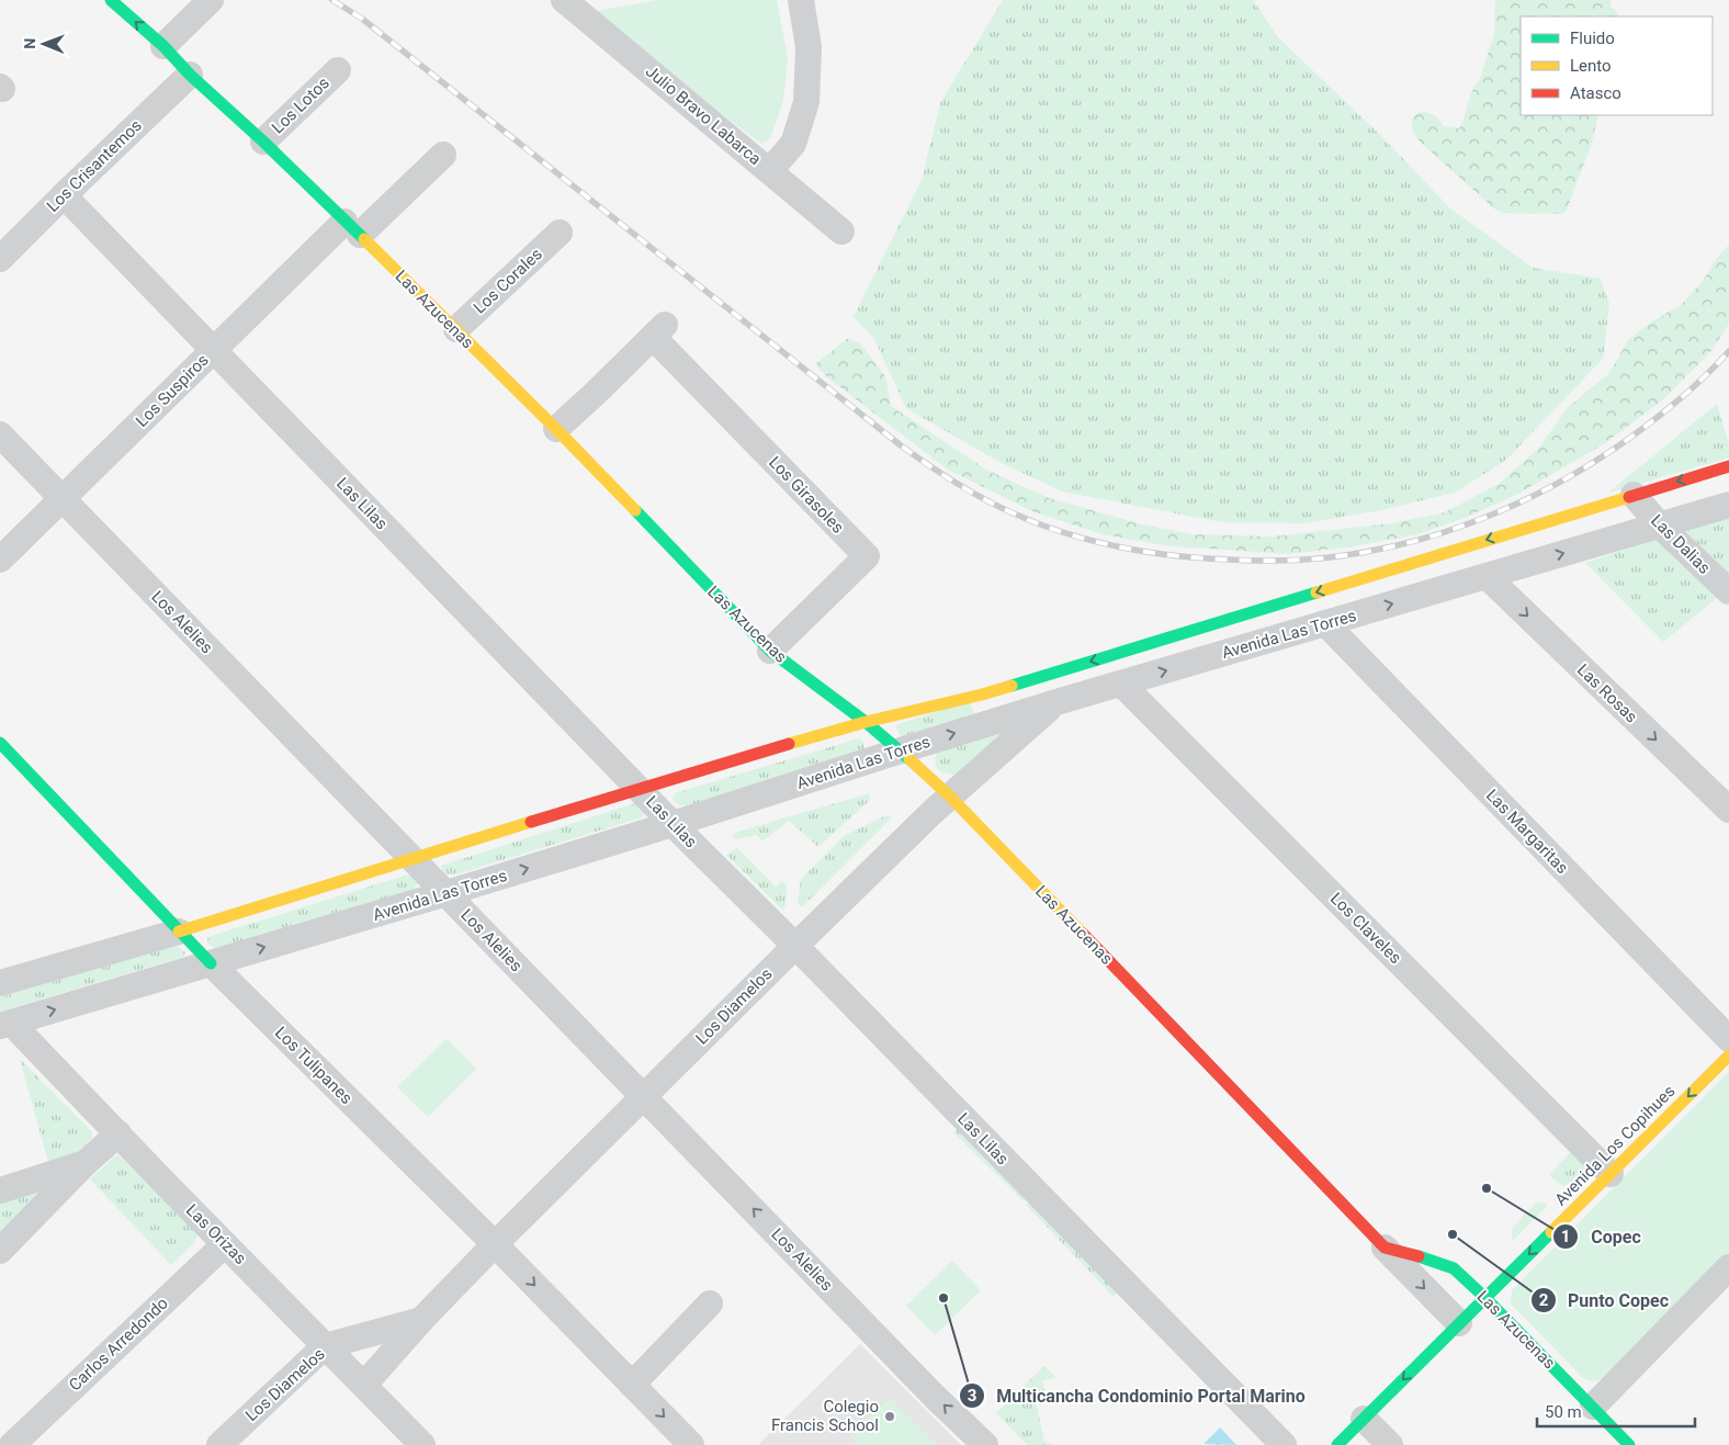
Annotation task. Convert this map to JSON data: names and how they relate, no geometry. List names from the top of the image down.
{
  "streets": {
    "street": [
      "Los Lotos",
      "Julio Bravo Labarca",
      "Los Crisantemos",
      "Los Corales",
      "Las Azucenas",
      "Los Suspiros",
      "Los Girasoles",
      "Las Lilas",
      "Las Dalias",
      "Los Alelies",
      "Avenida Las Torres",
      "Las Rosas",
      "Las Margaritas",
      "Los Claveles",
      "Los Diamelos",
      "Los Tulipanes",
      "Avenida Los Copihues",
      "Las Orizas",
      "Carlos Arredondo"
    ]
  },
  "crossings": [
    ["Los Lotos", "Las Azucenas"],
    ["Los Crisantemos", "Las Azucenas"],
    ["Los Crisantemos", "Las Lilas"],
    ["Los Corales", "Las Azucenas"],
    ["Las Azucenas", "Los Suspiros"],
    ["Las Azucenas", "Los Girasoles"],
    ["Las Azucenas", "Avenida Las Torres"],
    ["Las Azucenas", "Los Diamelos"],
    ["Las Azucenas", "Avenida Los Copihues"],
    ["Los Suspiros", "Las Lilas"],
    ["Los Suspiros", "Los Alelies"],
    ["Las Lilas", "Avenida Las Torres"],
    ["Las Lilas", "Los Diamelos"],
    ["Las Dalias", "Avenida Las Torres"],
    ["Los Alelies", "Avenida Las Torres"],
    ["Los Alelies", "Los Diamelos"],
    ["Avenida Las Torres", "Las Rosas"],
    ["Avenida Las Torres", "Las Margaritas"],
    ["Avenida Las Torres", "Los Claveles"],
    ["Avenida Las Torres", "Los Diamelos"],
    ["Avenida Las Torres", "Los Tulipanes"],
    ["Avenida Las Torres", "Las Orizas"],
    ["Los Claveles", "Avenida Los Copihues"],
    ["Los Diamelos", "Los Tulipanes"],
    ["Los Diamelos", "Las Orizas"],
    ["Las Orizas", "Carlos Arredondo"]
  ],
  "one_way": ["Las Rosas", "Avenida Los Copihues"],
  "places": [
    "Copec",
    "Punto Copec",
    "Multicancha Condominio Portal Marino",
    "Colegio Francis School"
  ],
  "legend": ["Fluido", "Lento", "Atasco"],
  "scale_bar": "50 m",
  "north": "left"
}
